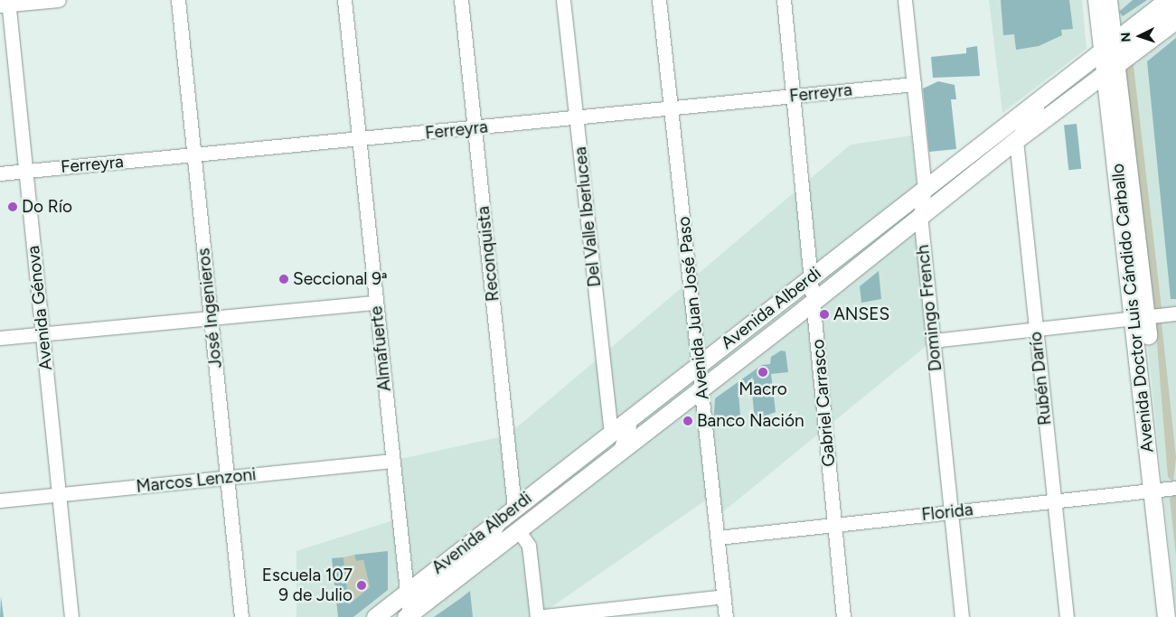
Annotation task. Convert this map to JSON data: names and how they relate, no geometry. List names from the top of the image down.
{
  "streets": {
    "main road": ["Avenida Alberdi", "Avenida Doctor Luis Cándido Carballo"],
    "street": [
      "Ferreyra",
      "Del Valle Iberlucea",
      "Reconquista",
      "Avenida Génova",
      "José Ingenieros",
      "Avenida Juan José Paso",
      "Domingo French",
      "Almafuerte",
      "Rubén Darío",
      "Gabriel Carrasco",
      "Marcos Lenzoni",
      "Florida"
    ]
  },
  "crossings": [
    ["Ferreyra", "Del Valle Iberlucea"],
    ["Ferreyra", "Reconquista"],
    ["Ferreyra", "Avenida Génova"],
    ["Ferreyra", "José Ingenieros"],
    ["Ferreyra", "Avenida Juan José Paso"],
    ["Ferreyra", "Domingo French"],
    ["Ferreyra", "Almafuerte"],
    ["Ferreyra", "Gabriel Carrasco"],
    ["Del Valle Iberlucea", "Avenida Alberdi"],
    ["Reconquista", "Avenida Alberdi"],
    ["Avenida Génova", "Marcos Lenzoni"],
    ["José Ingenieros", "Marcos Lenzoni"],
    ["Avenida Juan José Paso", "Avenida Alberdi"],
    ["Avenida Juan José Paso", "Florida"],
    ["Avenida Alberdi", "Domingo French"],
    ["Avenida Alberdi", "Avenida Doctor Luis Cándido Carballo"],
    ["Avenida Alberdi", "Almafuerte"],
    ["Avenida Alberdi", "Rubén Darío"],
    ["Avenida Alberdi", "Gabriel Carrasco"],
    ["Domingo French", "Florida"],
    ["Avenida Doctor Luis Cándido Carballo", "Florida"],
    ["Almafuerte", "Marcos Lenzoni"],
    ["Rubén Darío", "Florida"],
    ["Gabriel Carrasco", "Florida"]
  ],
  "places": [
    "Do Río",
    "Seccional 9ª",
    "ANSES",
    "Macro",
    "Banco Nación",
    "Escuela 107 9 de Julio"
  ],
  "north": "left"
}
